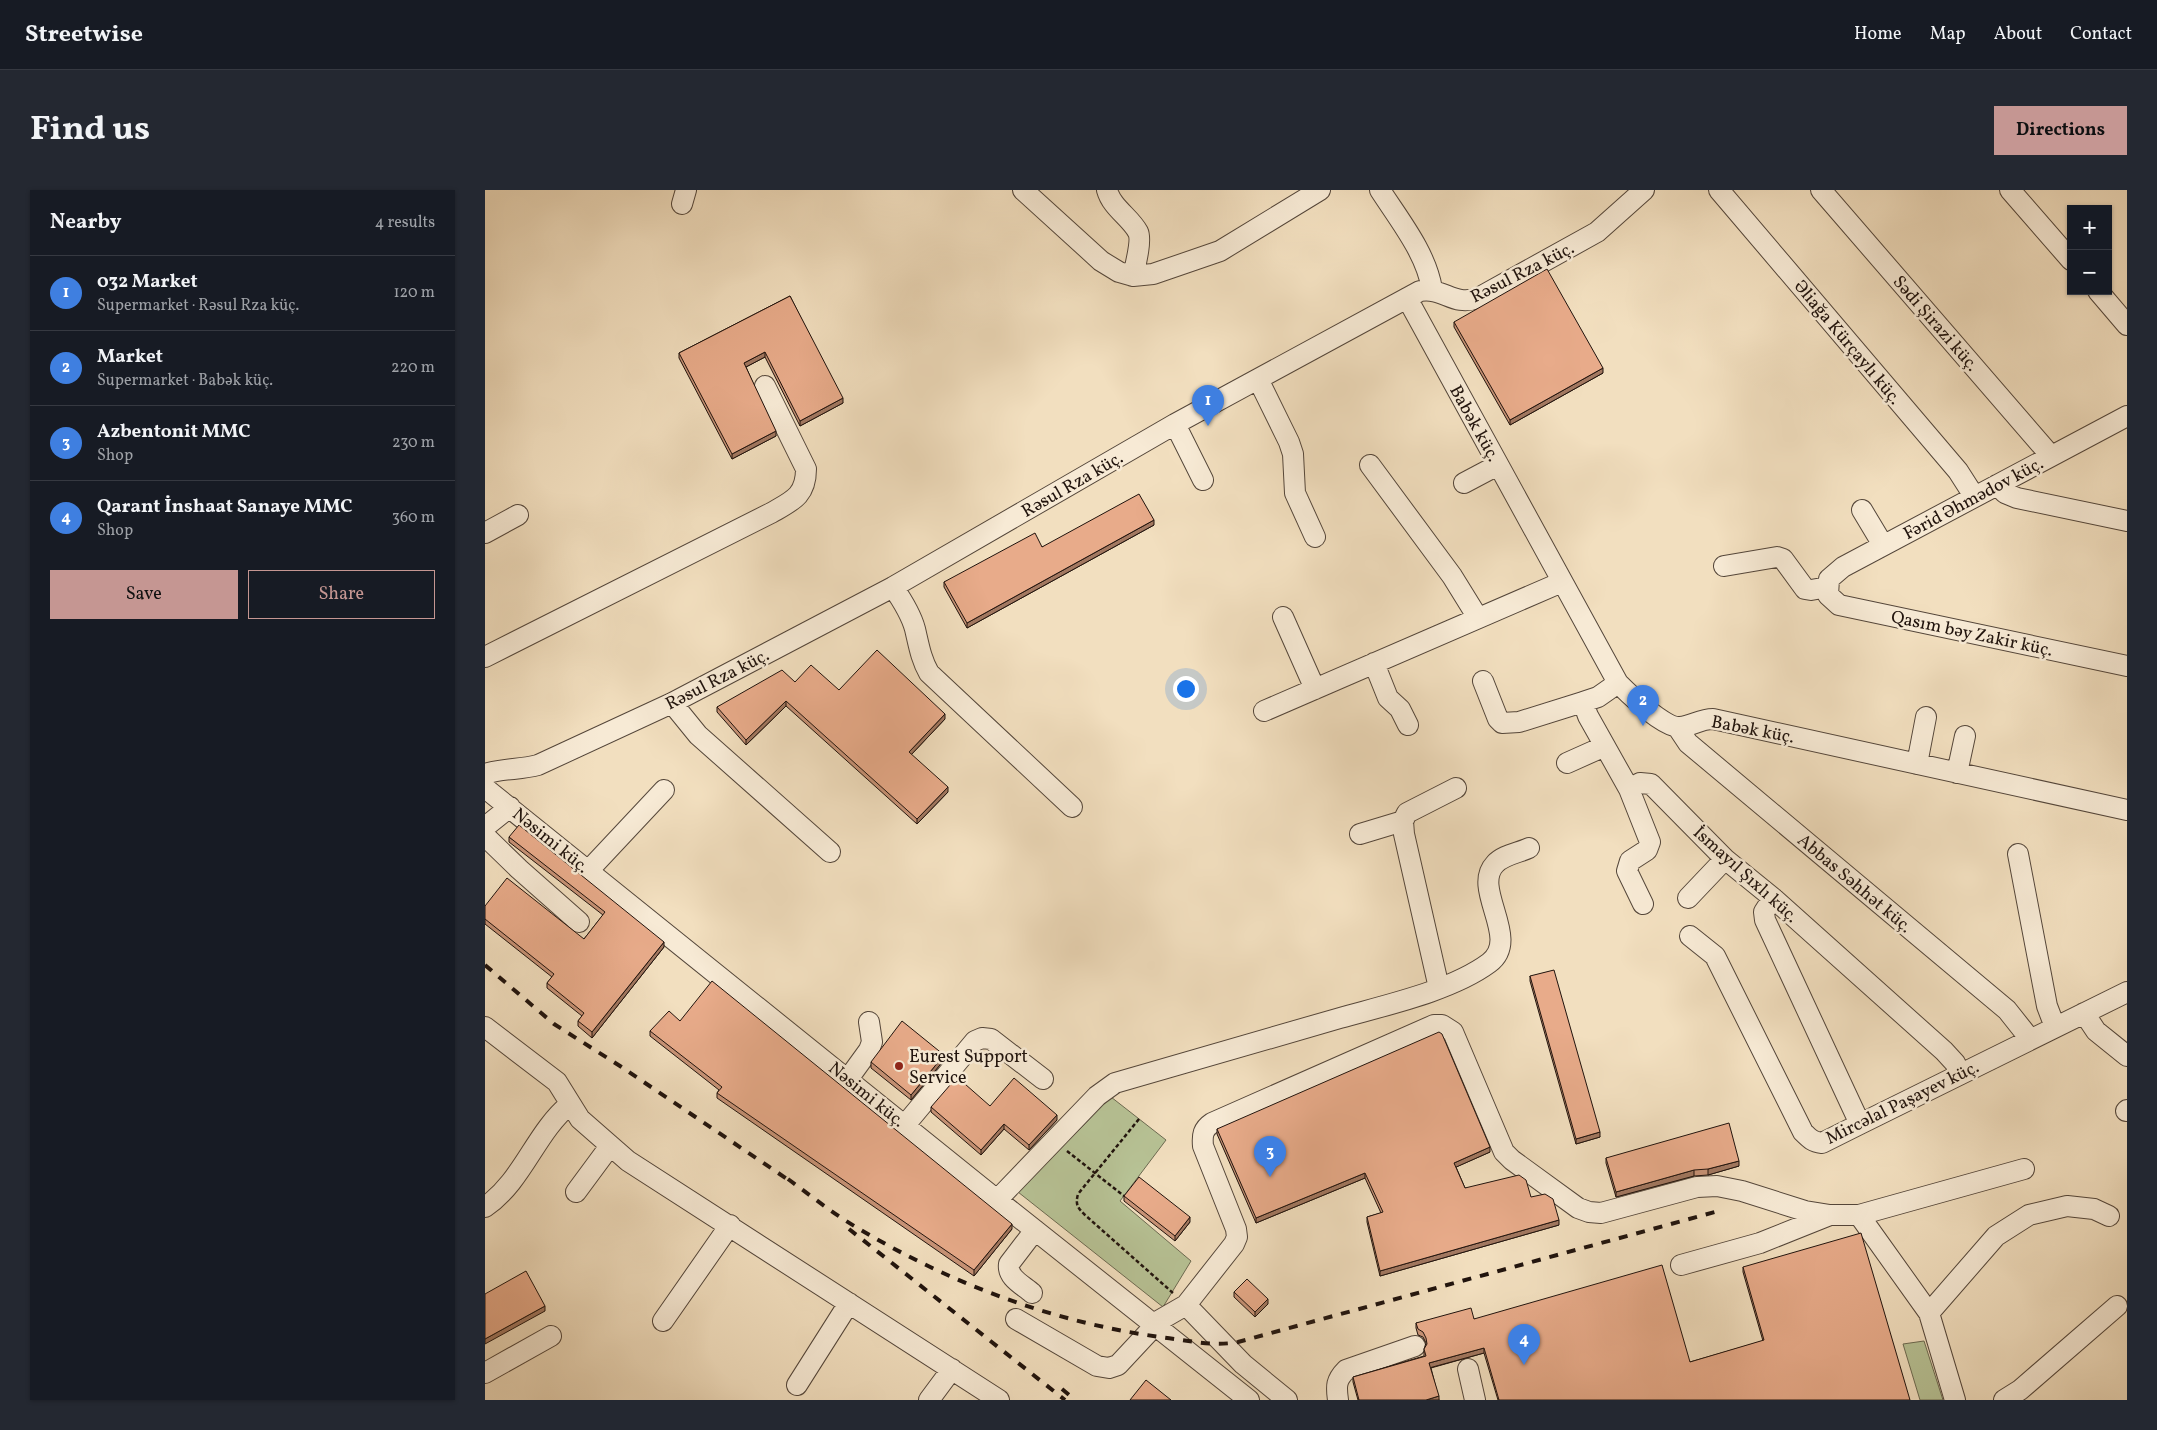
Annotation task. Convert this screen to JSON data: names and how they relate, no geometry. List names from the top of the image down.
{
  "streets": {
    "street": [
      "Rəsul Rza küç.",
      "Sədi Şirazi küç.",
      "Əliağa Kürçaylı küç.",
      "Babək küç.",
      "Fərid Əhmədov küç.",
      "Qasım bəy Zakir küç.",
      "Nəsimi küç.",
      "İsmayıl Şıxlı küç.",
      "Abbas Səhhət küç.",
      "Mircəlal Paşayev küç."
    ]
  },
  "crossings": [
    ["Rəsul Rza küç.", "Babək küç."],
    ["Sədi Şirazi küç.", "Fərid Əhmədov küç."],
    ["Əliağa Kürçaylı küç.", "Fərid Əhmədov küç."],
    ["Babək küç.", "Abbas Səhhət küç."],
    ["Fərid Əhmədov küç.", "Qasım bəy Zakir küç."],
    ["İsmayıl Şıxlı küç.", "Mircəlal Paşayev küç."],
    ["Abbas Səhhət küç.", "Mircəlal Paşayev küç."]
  ],
  "places": ["Eurest Support Service"],
  "page": {
    "header": "Streetwise",
    "nav": [
      "Home",
      "Map",
      "About",
      "Contact"
    ],
    "title": "Find us",
    "buttons": [
      "Directions",
      ["Save", "Share"]
    ],
    "heading": ["Nearby", "4 results"],
    "map_buttons": ["+", "−"],
    "list": [
      {
        "mark": "1",
        "name": "032 Market",
        "note": "Supermarket · Rəsul Rza küç.",
        "value": "120 m"
      },
      {
        "mark": "2",
        "name": "Market",
        "note": "Supermarket · Babək küç.",
        "value": "220 m"
      },
      {
        "mark": "3",
        "name": "Azbentonit MMC",
        "note": "Shop",
        "value": "230 m"
      },
      {
        "mark": "4",
        "name": "Qarant İnshaat Sanaye MMC",
        "note": "Shop",
        "value": "360 m"
      }
    ],
    "pins": [
      "1",
      "2",
      "3",
      "4"
    ]
  }
}
